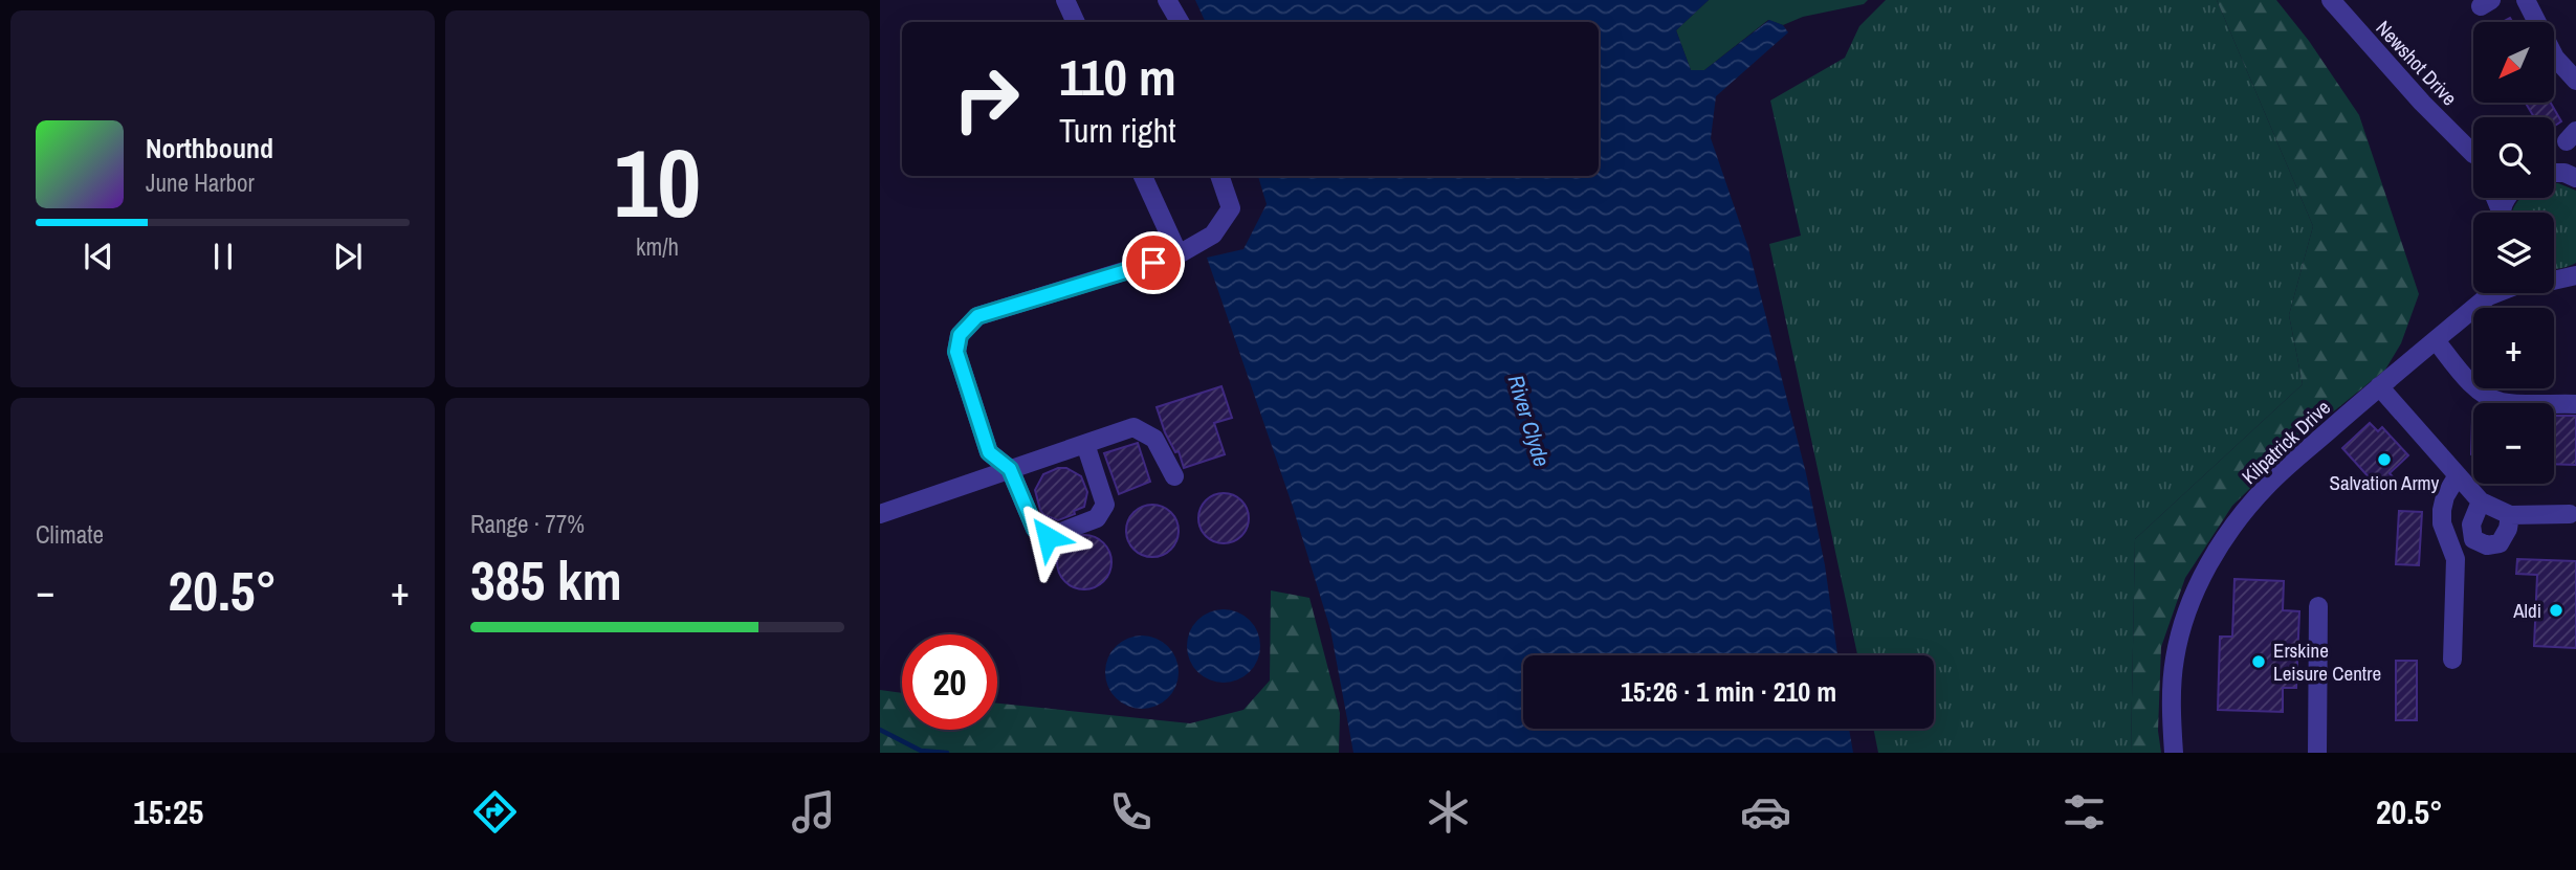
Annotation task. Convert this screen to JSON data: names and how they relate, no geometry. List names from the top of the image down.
{
  "streets": {
    "street": ["Newshot Drive", "Kilpatrick Drive"]
  },
  "water": ["River Clyde"],
  "places": ["Salvation Army", "Aldi", "Erskine Leisure Centre"],
  "north": "bottom left",
  "page": {
    "tile": [
      ["10", "km/h"],
      "Climate",
      ["Range · 77%", "385 km"]
    ],
    "map_buttons": ["+", "−"],
    "turn": ["110 m", "Turn right"],
    "song": ["Northbound", "June Harbor"],
    "heat": ["−", "20.5°", "+"],
    "limit": "20",
    "trip": "15:26 · 1 min · 210 m",
    "tabs": ["15:25", "20.5°"]
  }
}
